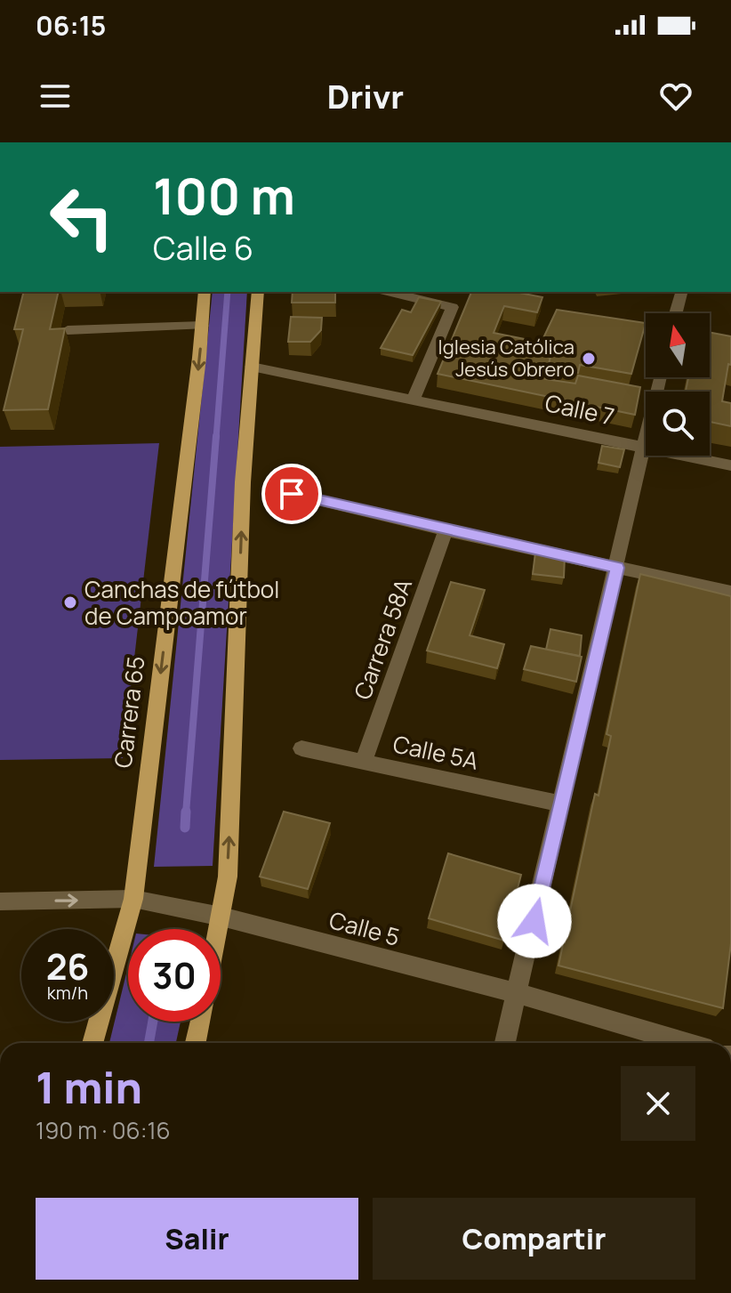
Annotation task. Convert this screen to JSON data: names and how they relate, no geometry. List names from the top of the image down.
{
  "streets": {
    "main road": ["Carrera 65"],
    "street": [
      "Calle 7",
      "Carrera 58A",
      "Calle 5A",
      "Calle 5"
    ]
  },
  "crossings": [
    ["Carrera 58A", "Calle 5A"],
    ["Carrera 65", "Calle 5"]
  ],
  "places": ["Iglesia Católica Jesús Obrero", "Canchas de fútbol de Campoamor"],
  "north": "top",
  "page": {
    "status": "06:15",
    "header": "Drivr",
    "turn": ["100 m", "Calle 6"],
    "speed": "26 km/h",
    "limit": "30",
    "heading": ["1 min", "190 m · 06:16"],
    "buttons": ["Salir", "Compartir"]
  }
}
